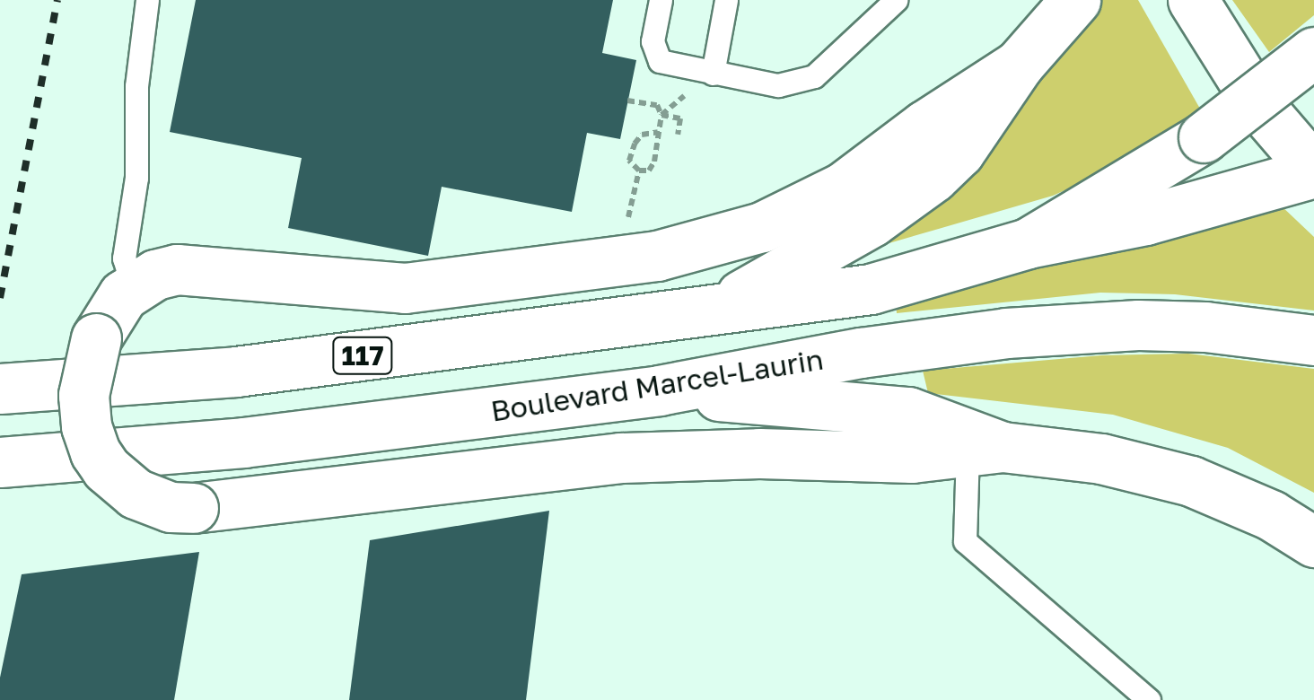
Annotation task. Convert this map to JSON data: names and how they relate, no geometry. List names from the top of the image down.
{
  "streets": {
    "main road": ["117", "Boulevard Marcel-Laurin"]
  }
}
